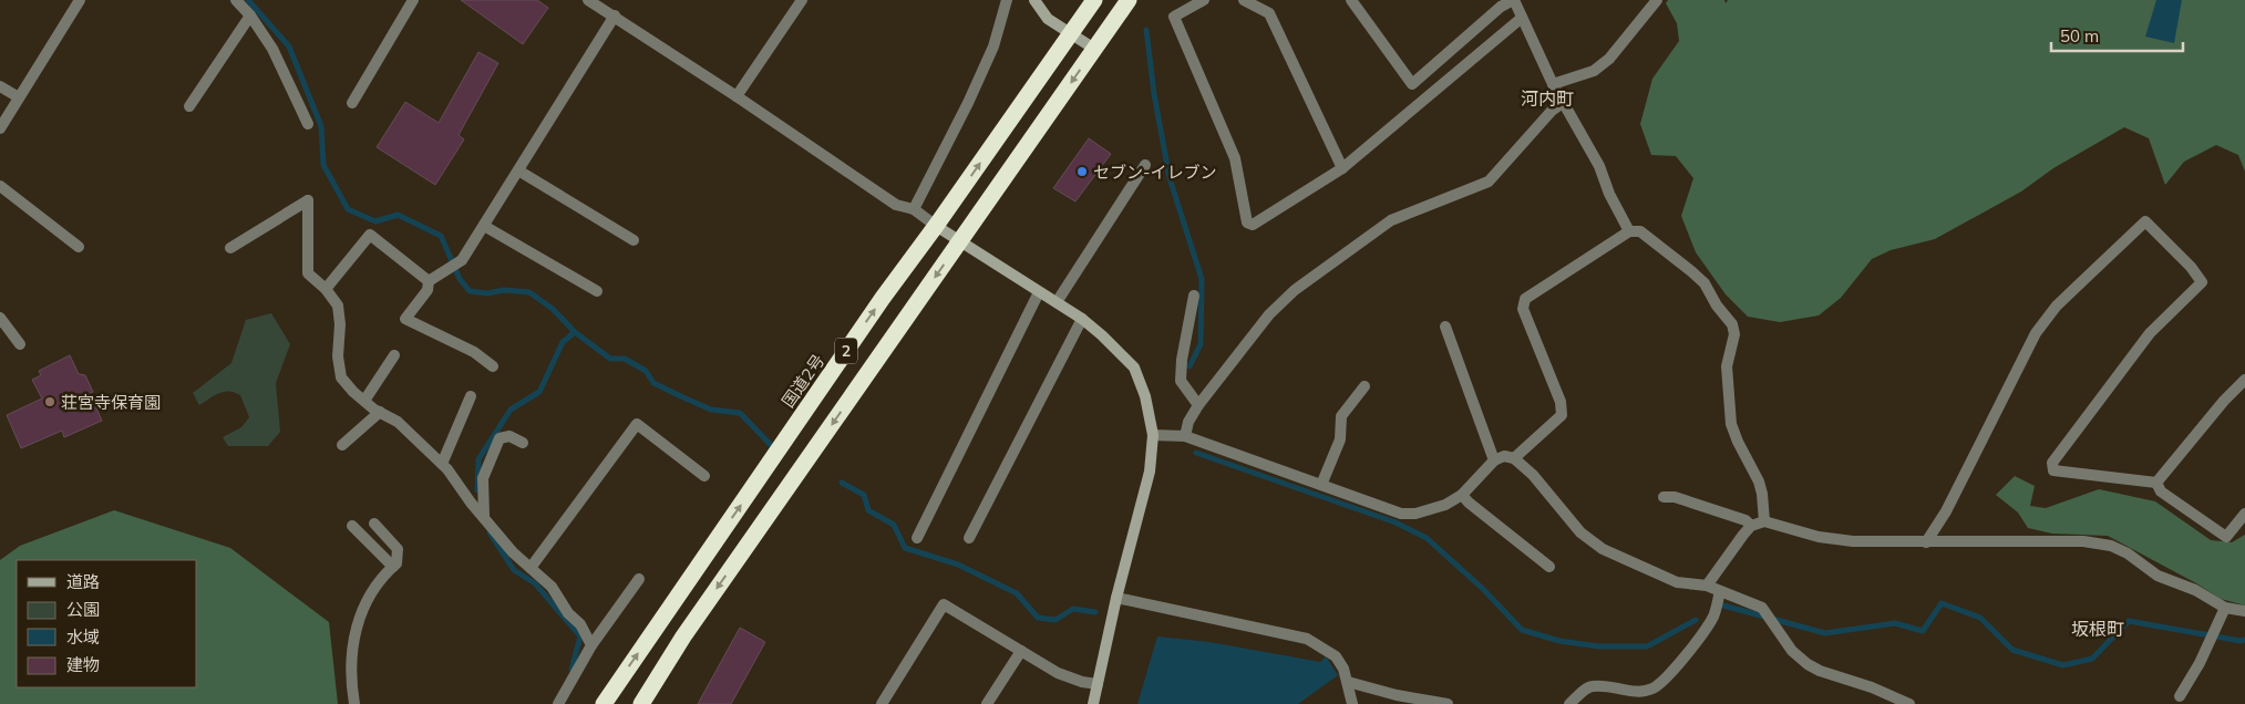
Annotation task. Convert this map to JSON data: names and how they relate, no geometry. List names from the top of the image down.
{
  "streets": {
    "highway": ["2", "国道2号"]
  },
  "districts": ["河内町", "坂根町"],
  "places": ["セブン-イレブン", "荘宮寺保育園"],
  "legend": [
    "道路",
    "公園",
    "水域",
    "建物"
  ],
  "scale_bar": "50 m"
}
